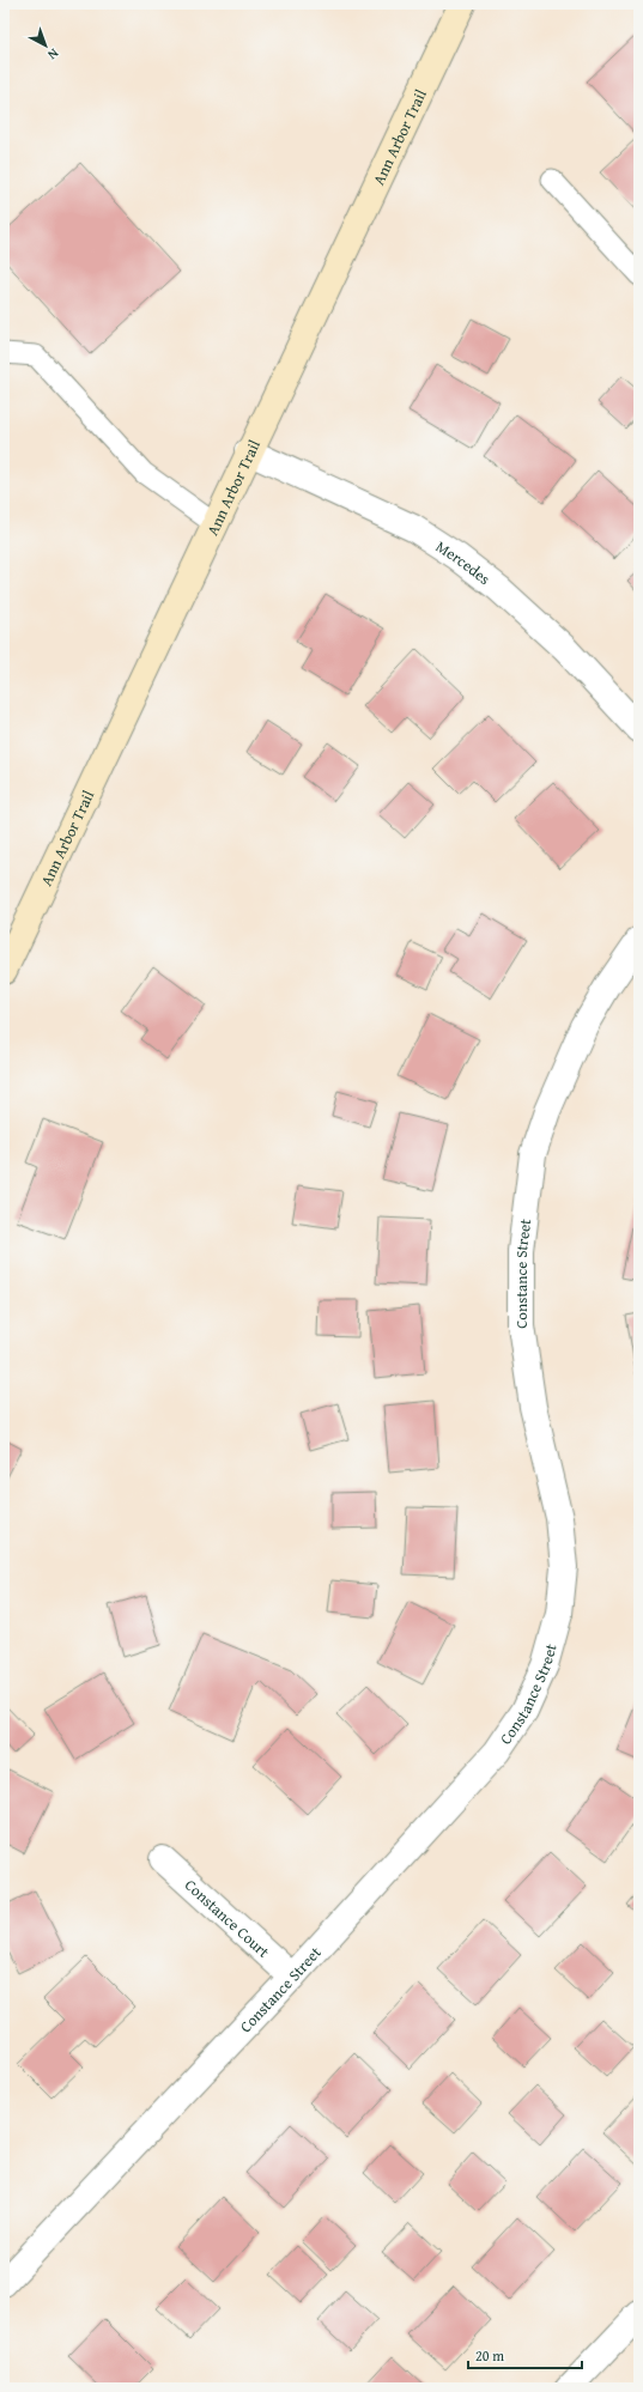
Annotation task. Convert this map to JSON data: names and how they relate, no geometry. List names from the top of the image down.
{
  "streets": {
    "street": [
      "Ann Arbor Trail",
      "Mercedes",
      "Constance Street",
      "Constance Court"
    ]
  },
  "crossings": [
    ["Ann Arbor Trail", "Mercedes"],
    ["Constance Street", "Constance Court"]
  ],
  "scale_bar": "20 m",
  "north": "bottom right"
}
